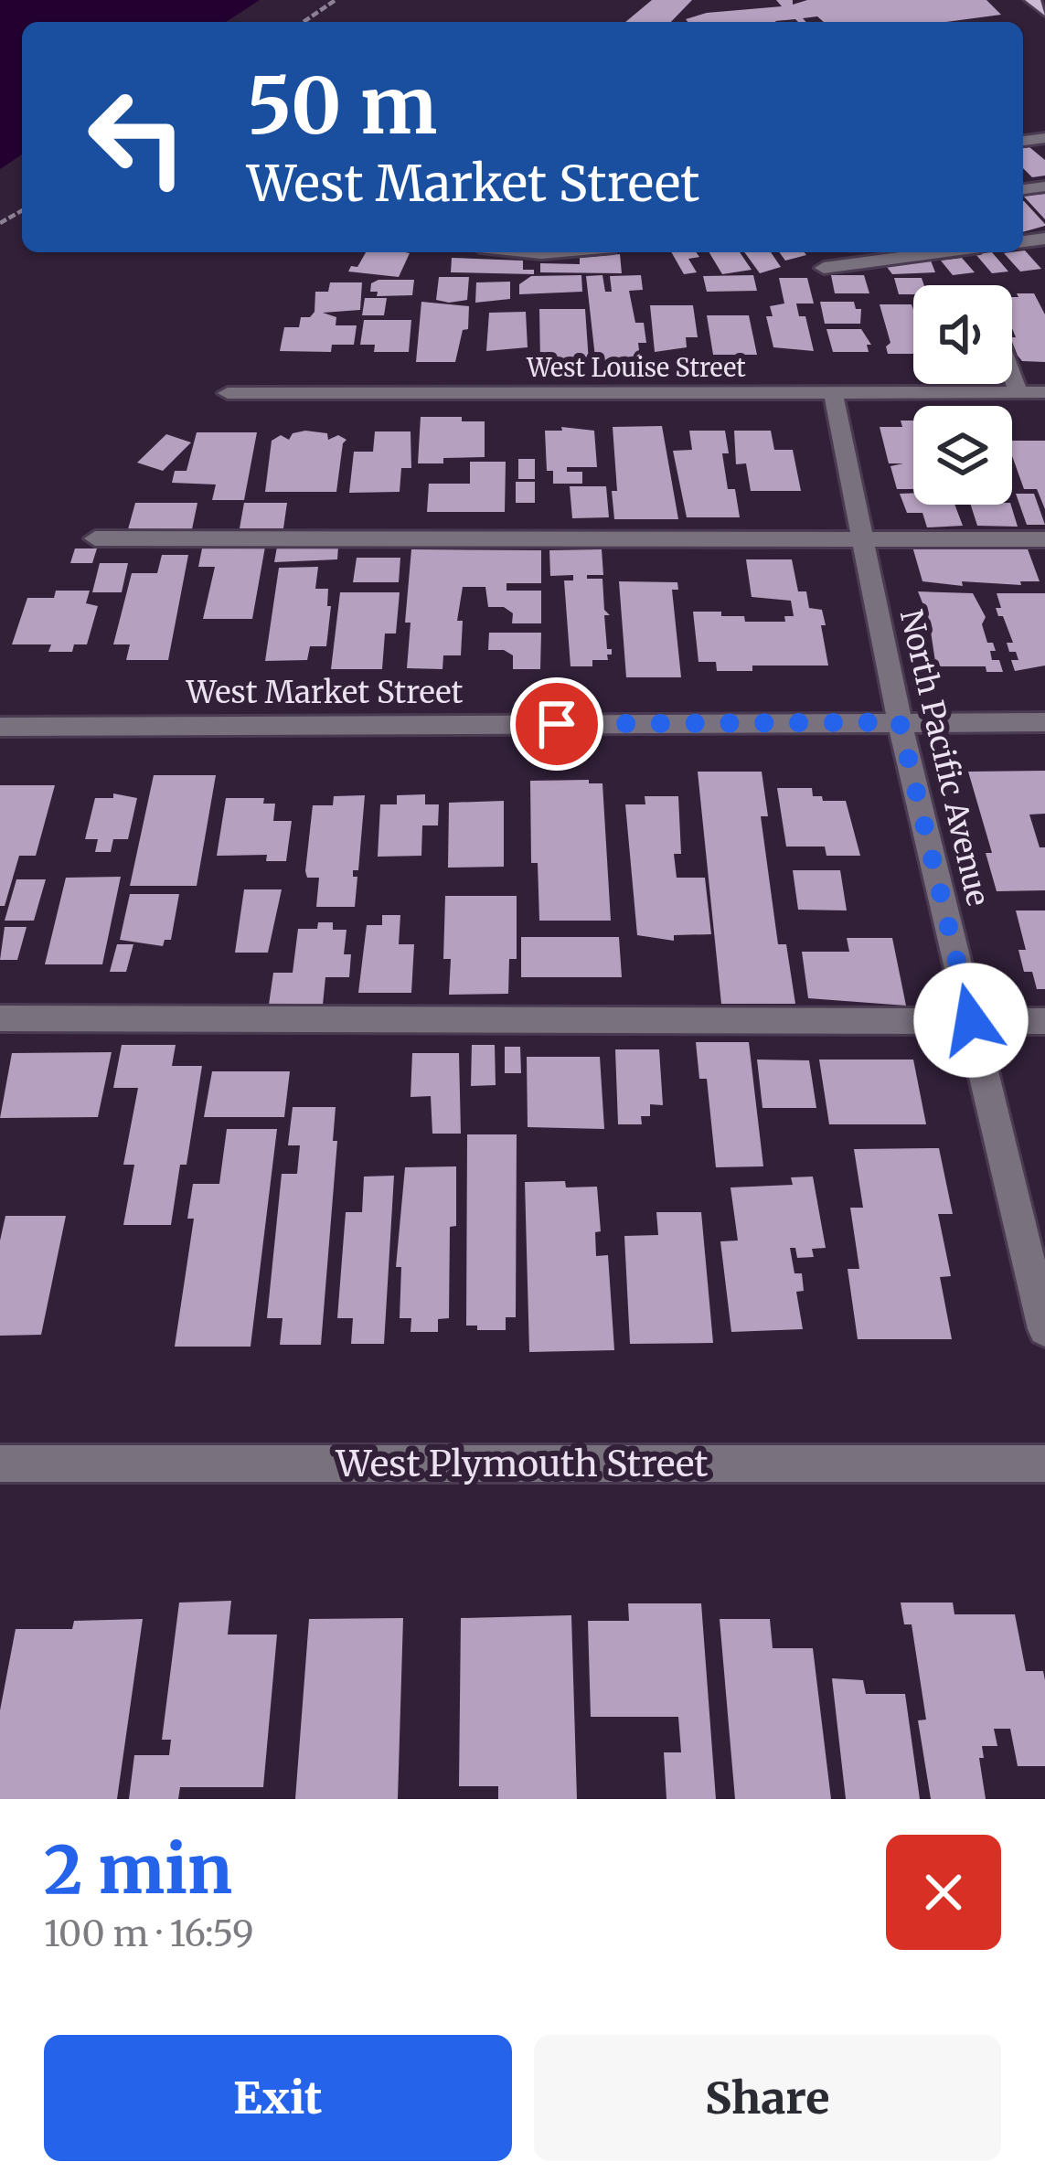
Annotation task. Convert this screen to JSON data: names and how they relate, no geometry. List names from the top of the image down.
{
  "streets": {
    "street": [
      "West Louise Street",
      "West Market Street",
      "North Pacific Avenue",
      "West Plymouth Street"
    ]
  },
  "crossings": [
    ["West Louise Street", "North Pacific Avenue"],
    ["West Market Street", "North Pacific Avenue"]
  ],
  "page": {
    "turn": ["50 m", "West Market Street"],
    "heading": ["2 min", "100 m · 16:59"],
    "buttons": ["Exit", "Share"]
  }
}
